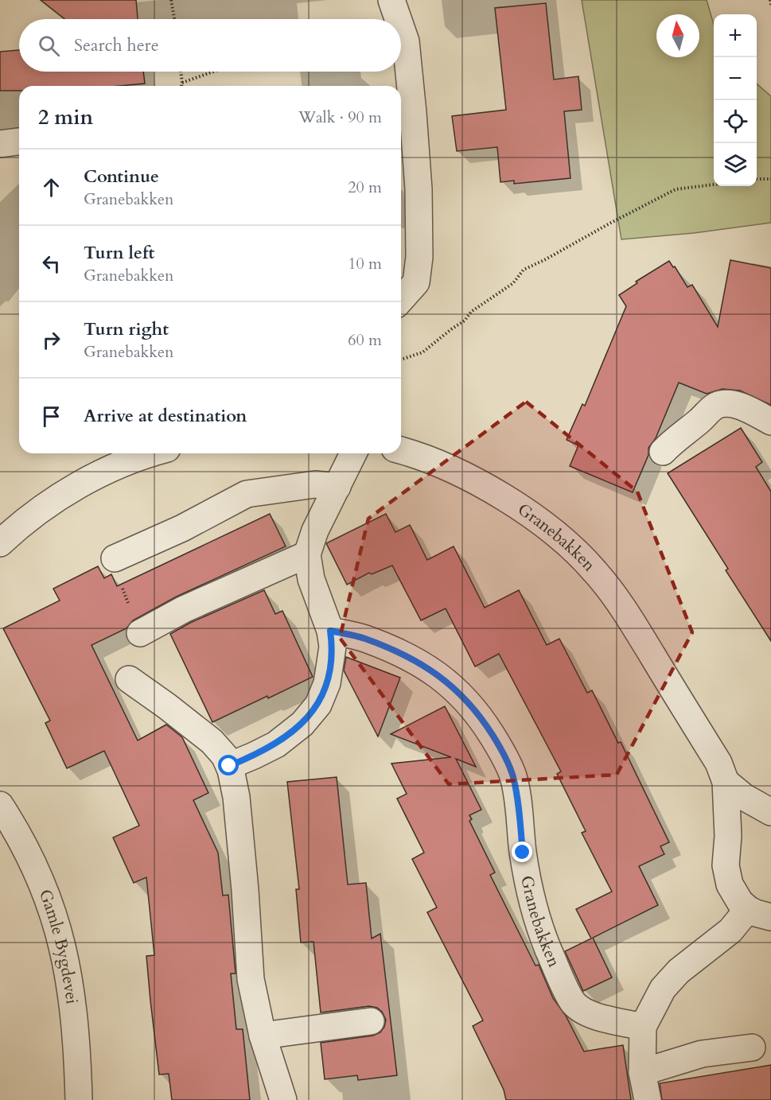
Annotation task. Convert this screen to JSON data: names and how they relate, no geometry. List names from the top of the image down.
{
  "streets": {
    "street": ["Granebakken", "Gamle Bygdevei"]
  },
  "north": "top",
  "page": {
    "map_buttons": ["+", "−"],
    "search": "Search here",
    "heading": ["2 min", "Walk · 90 m"],
    "list": [
      ["Continue", "Granebakken", "20 m"],
      ["Turn left", "Granebakken", "10 m"],
      ["Turn right", "Granebakken", "60 m"],
      "Arrive at destination"
    ]
  }
}
